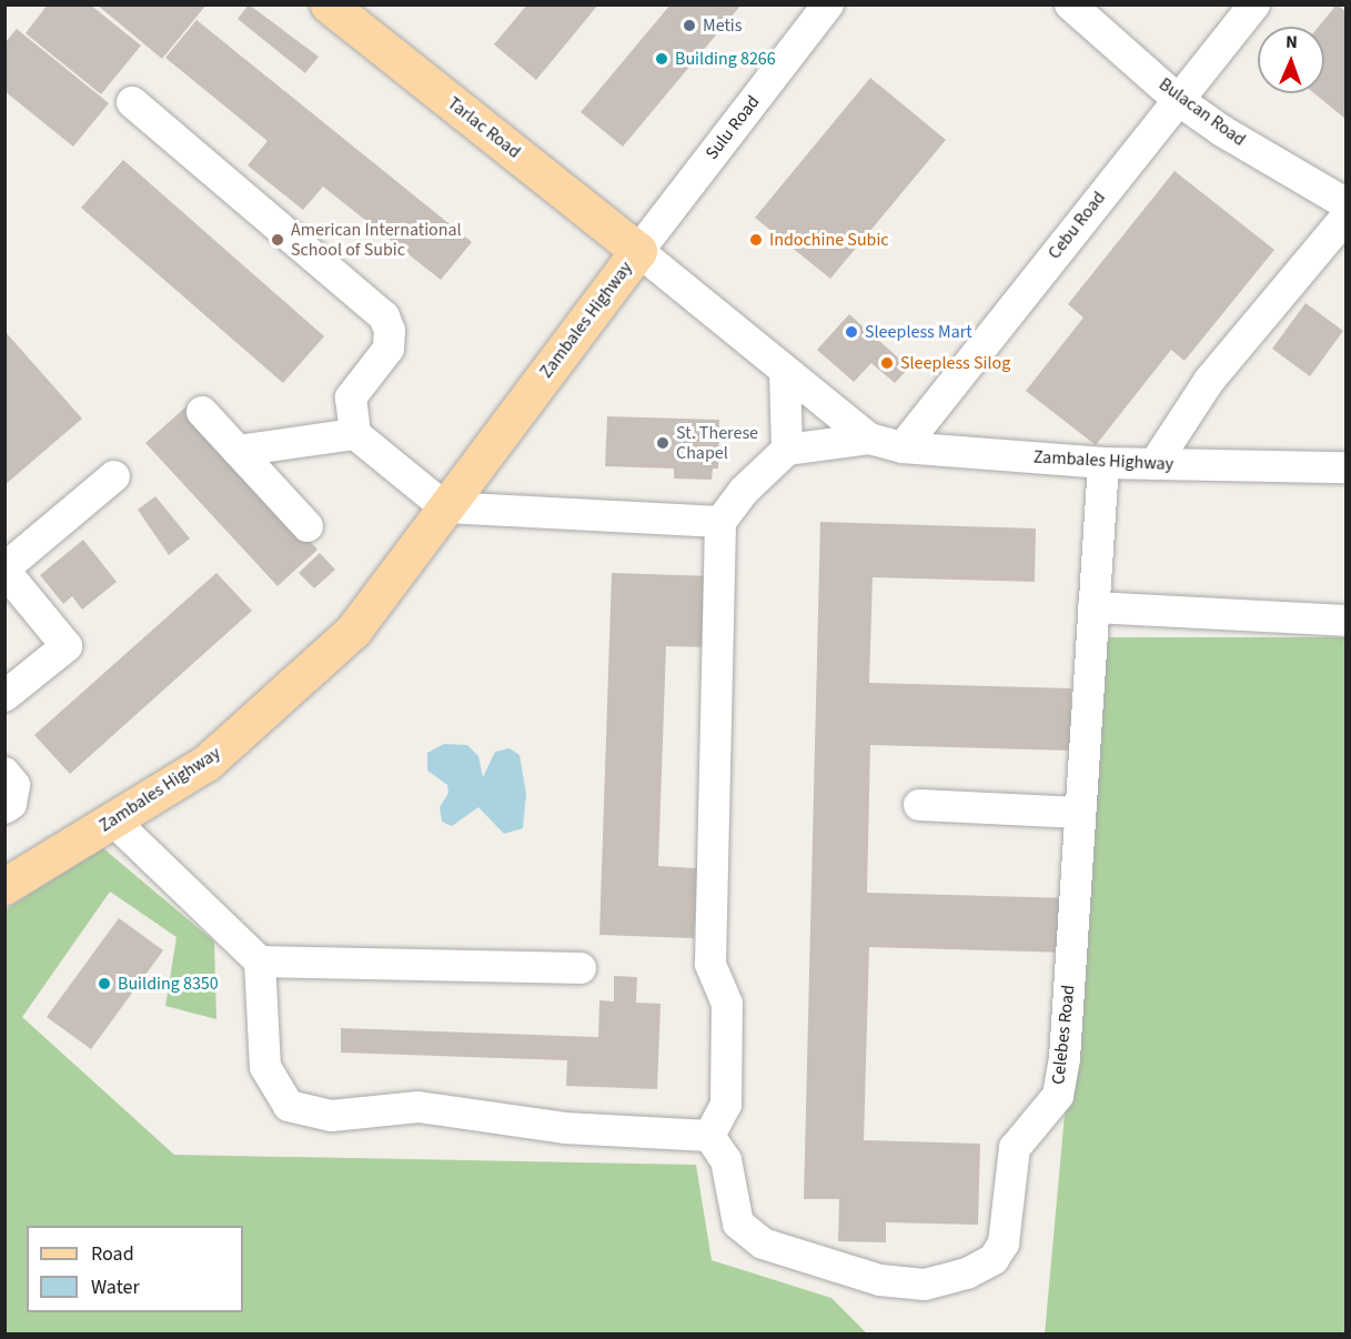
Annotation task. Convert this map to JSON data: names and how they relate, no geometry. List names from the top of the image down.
{
  "streets": {
    "main road": ["Tarlac Road", "Zambales Highway"],
    "street": [
      "Bulacan Road",
      "Sulu Road",
      "Cebu Road",
      "Celebes Road"
    ]
  },
  "crossings": [
    ["Bulacan Road", "Cebu Road"],
    ["Tarlac Road", "Sulu Road"],
    ["Tarlac Road", "Zambales Highway"],
    ["Sulu Road", "Zambales Highway"],
    ["Cebu Road", "Zambales Highway"],
    ["Zambales Highway", "Celebes Road"]
  ],
  "places": [
    "Metis",
    "Building 8266",
    "American International School of Subic",
    "Indochine Subic",
    "Sleepless Mart",
    "Sleepless Silog",
    "St. Therese Chapel",
    "Building 8350"
  ],
  "legend": ["Road", "Water"],
  "north": "top"
}
